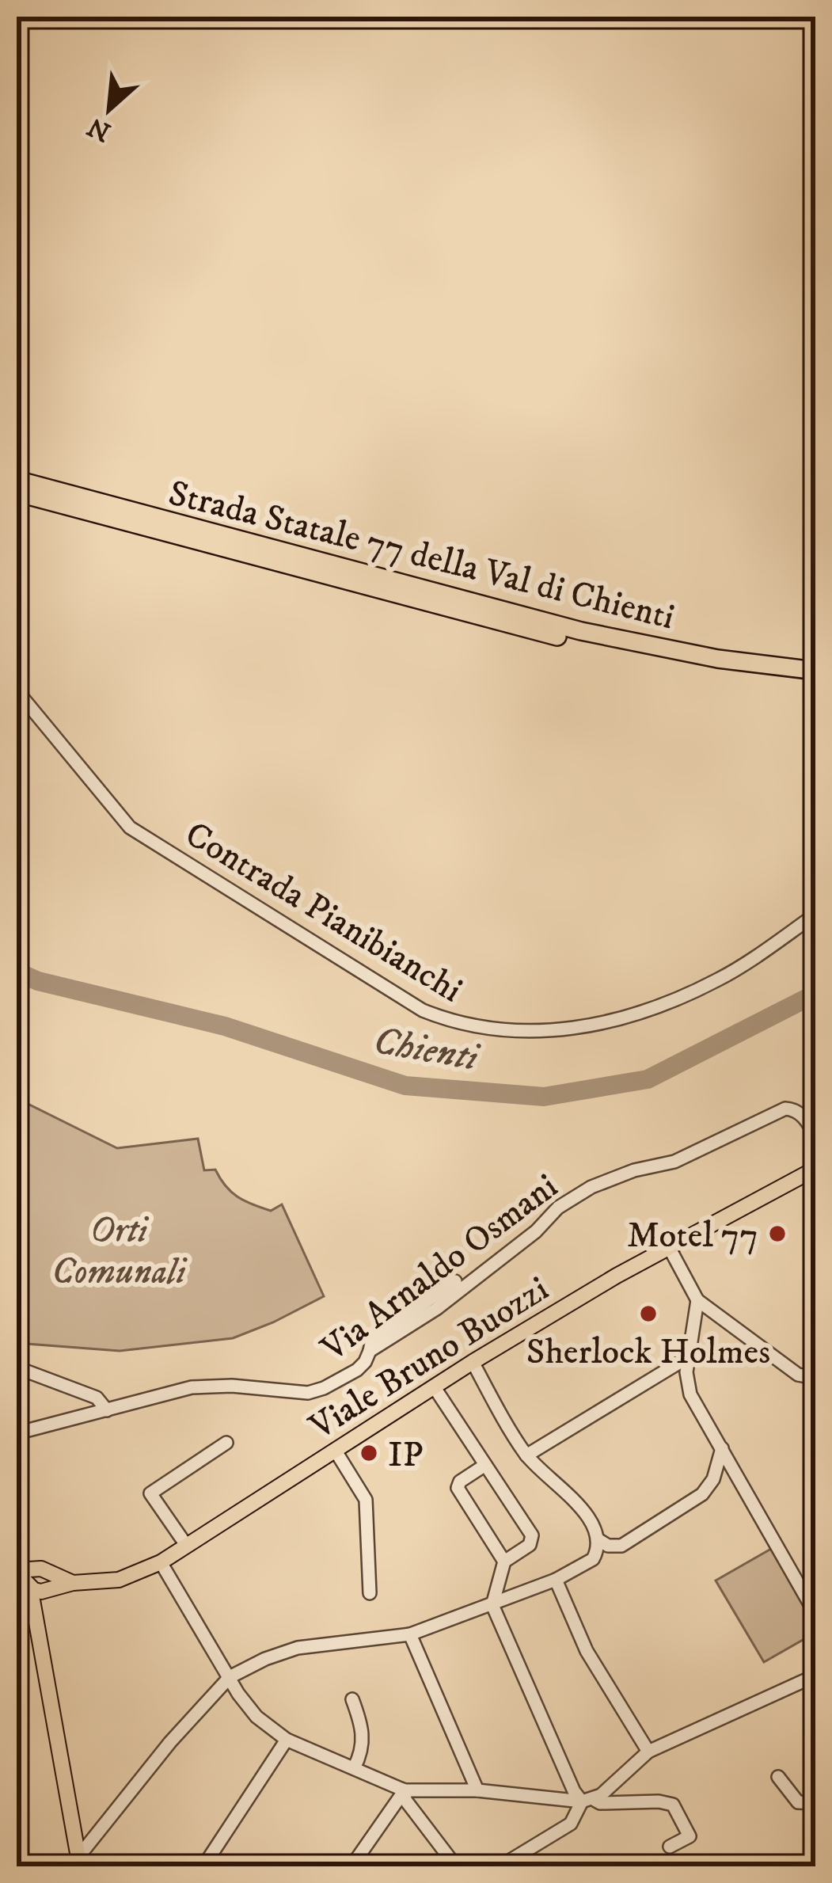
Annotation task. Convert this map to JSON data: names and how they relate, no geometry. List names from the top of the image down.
{
  "streets": {
    "highway": ["Strada Statale 77 della Val di Chienti"],
    "main road": ["Viale Bruno Buozzi"],
    "street": ["Contrada Pianibianchi", "Via Arnaldo Osmani"]
  },
  "water": ["Chienti"],
  "parks": ["Orti Comunali"],
  "places": ["Motel 77", "Sherlock Holmes", "IP"],
  "north": "bottom left"
}
